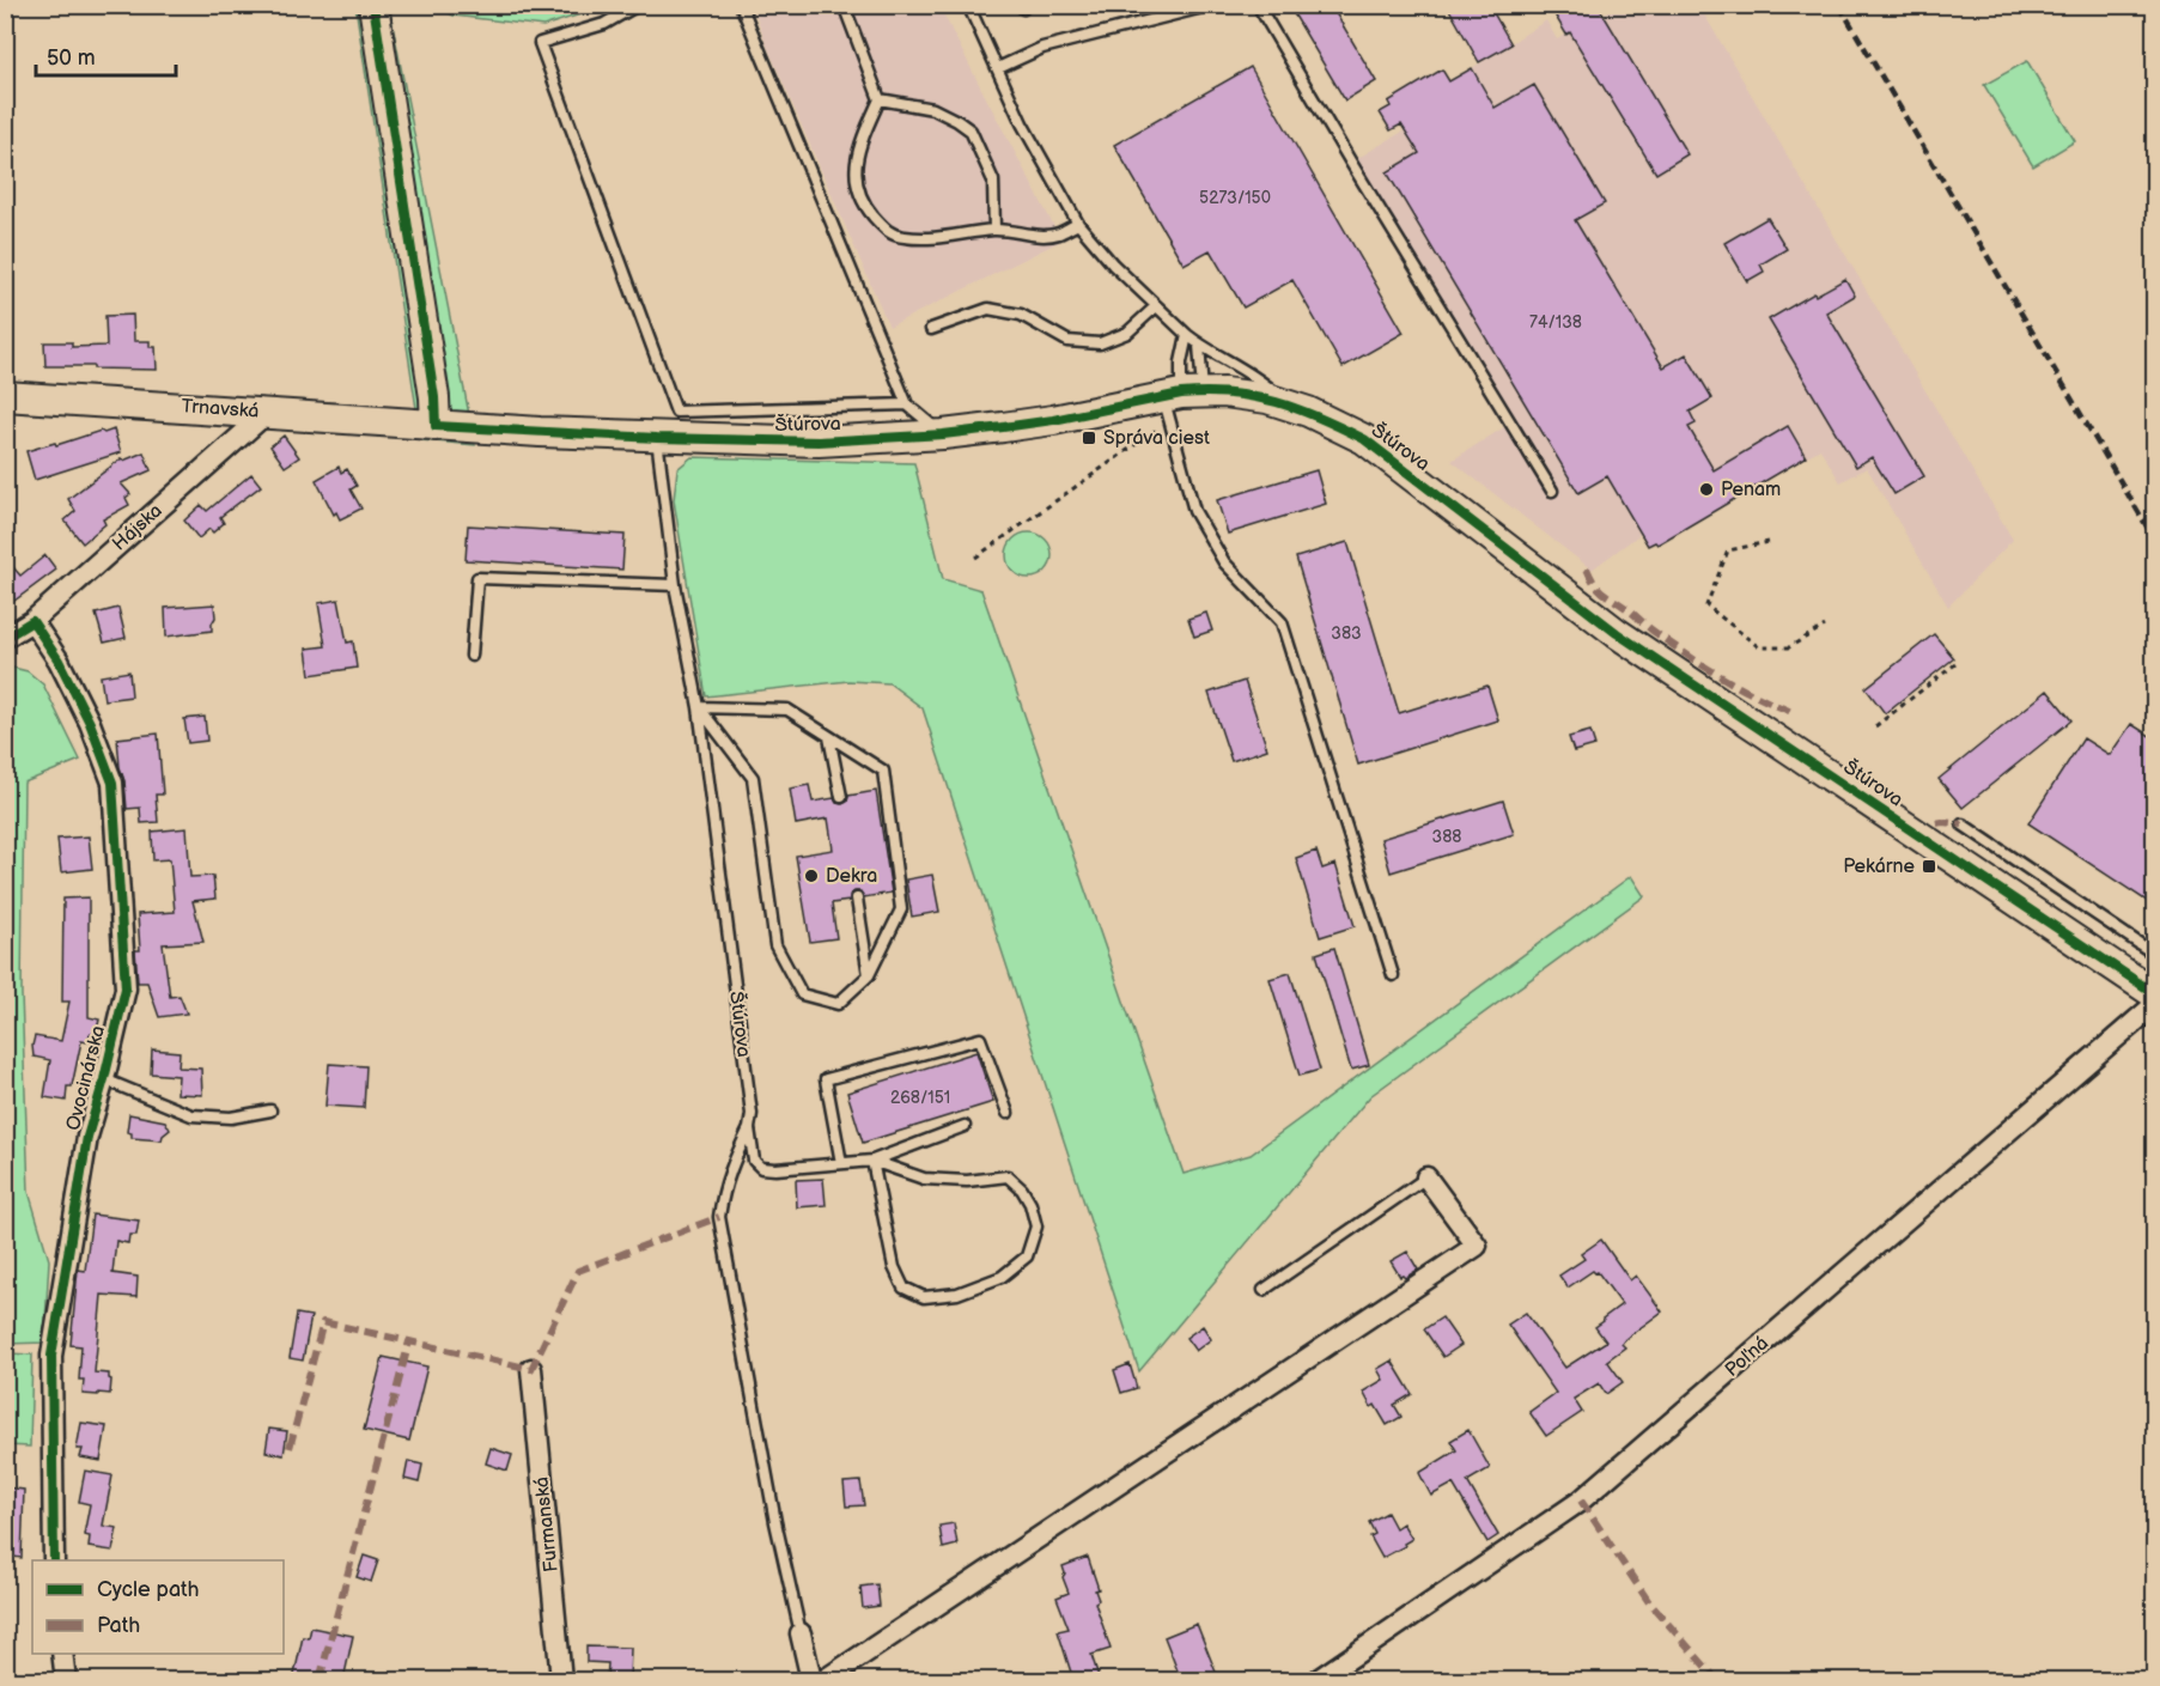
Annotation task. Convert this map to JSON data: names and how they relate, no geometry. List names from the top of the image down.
{
  "streets": {
    "street": [
      "Trnavská",
      "Štúrova",
      "Hájska",
      "Ovocinárska",
      "Poľná",
      "Furmanská"
    ]
  },
  "crossings": [
    ["Trnavská", "Štúrova"],
    ["Trnavská", "Hájska"],
    ["Hájska", "Ovocinárska"]
  ],
  "places": {
    "transit": ["Správa ciest", "Pekárne"],
    "other": ["Penam", "Dekra"]
  },
  "house_numbers": [
    "5273/150",
    "74/138",
    "383",
    "388",
    "268/151"
  ],
  "legend": ["Cycle path", "Path"],
  "scale_bar": "50 m"
}
